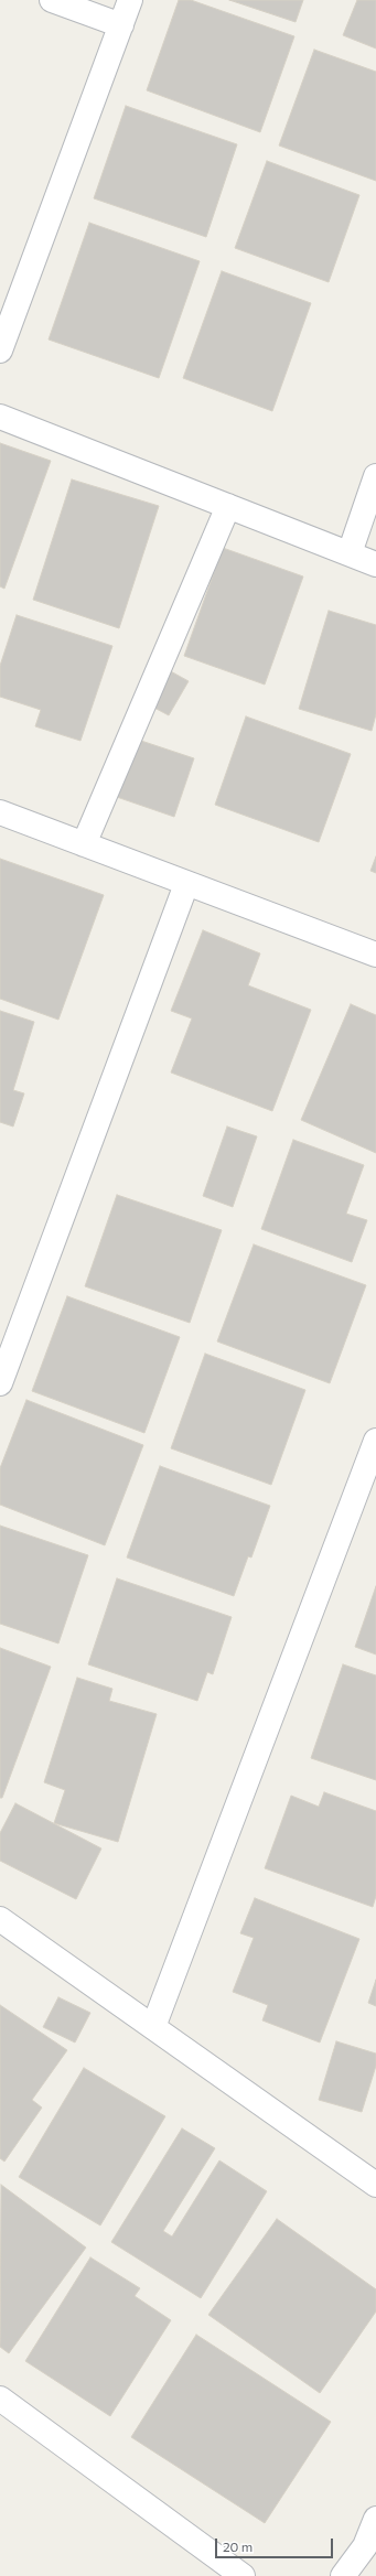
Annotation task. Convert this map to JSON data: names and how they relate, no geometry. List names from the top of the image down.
{
  "scale_bar": "20 m"
}
